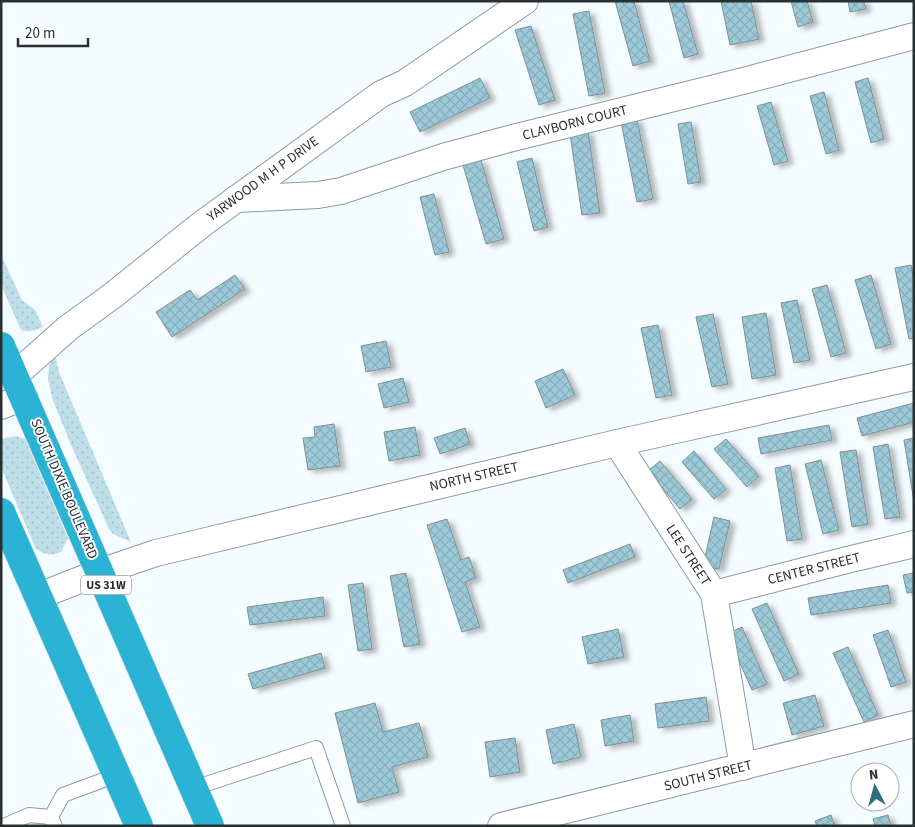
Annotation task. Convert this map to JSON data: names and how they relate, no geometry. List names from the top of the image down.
{
  "streets": {
    "highway": ["SOUTH DIXIE BOULEVARD", "US 31W"],
    "street": [
      "CLAYBORN COURT",
      "YARWOOD M H P DRIVE",
      "NORTH STREET",
      "LEE STREET",
      "CENTER STREET",
      "SOUTH STREET"
    ]
  },
  "crossings": [
    ["CLAYBORN COURT", "YARWOOD M H P DRIVE"],
    ["YARWOOD M H P DRIVE", "SOUTH DIXIE BOULEVARD"],
    ["NORTH STREET", "SOUTH DIXIE BOULEVARD"],
    ["NORTH STREET", "LEE STREET"],
    ["LEE STREET", "CENTER STREET"],
    ["LEE STREET", "SOUTH STREET"]
  ],
  "scale_bar": "20 m",
  "north": "top"
}
